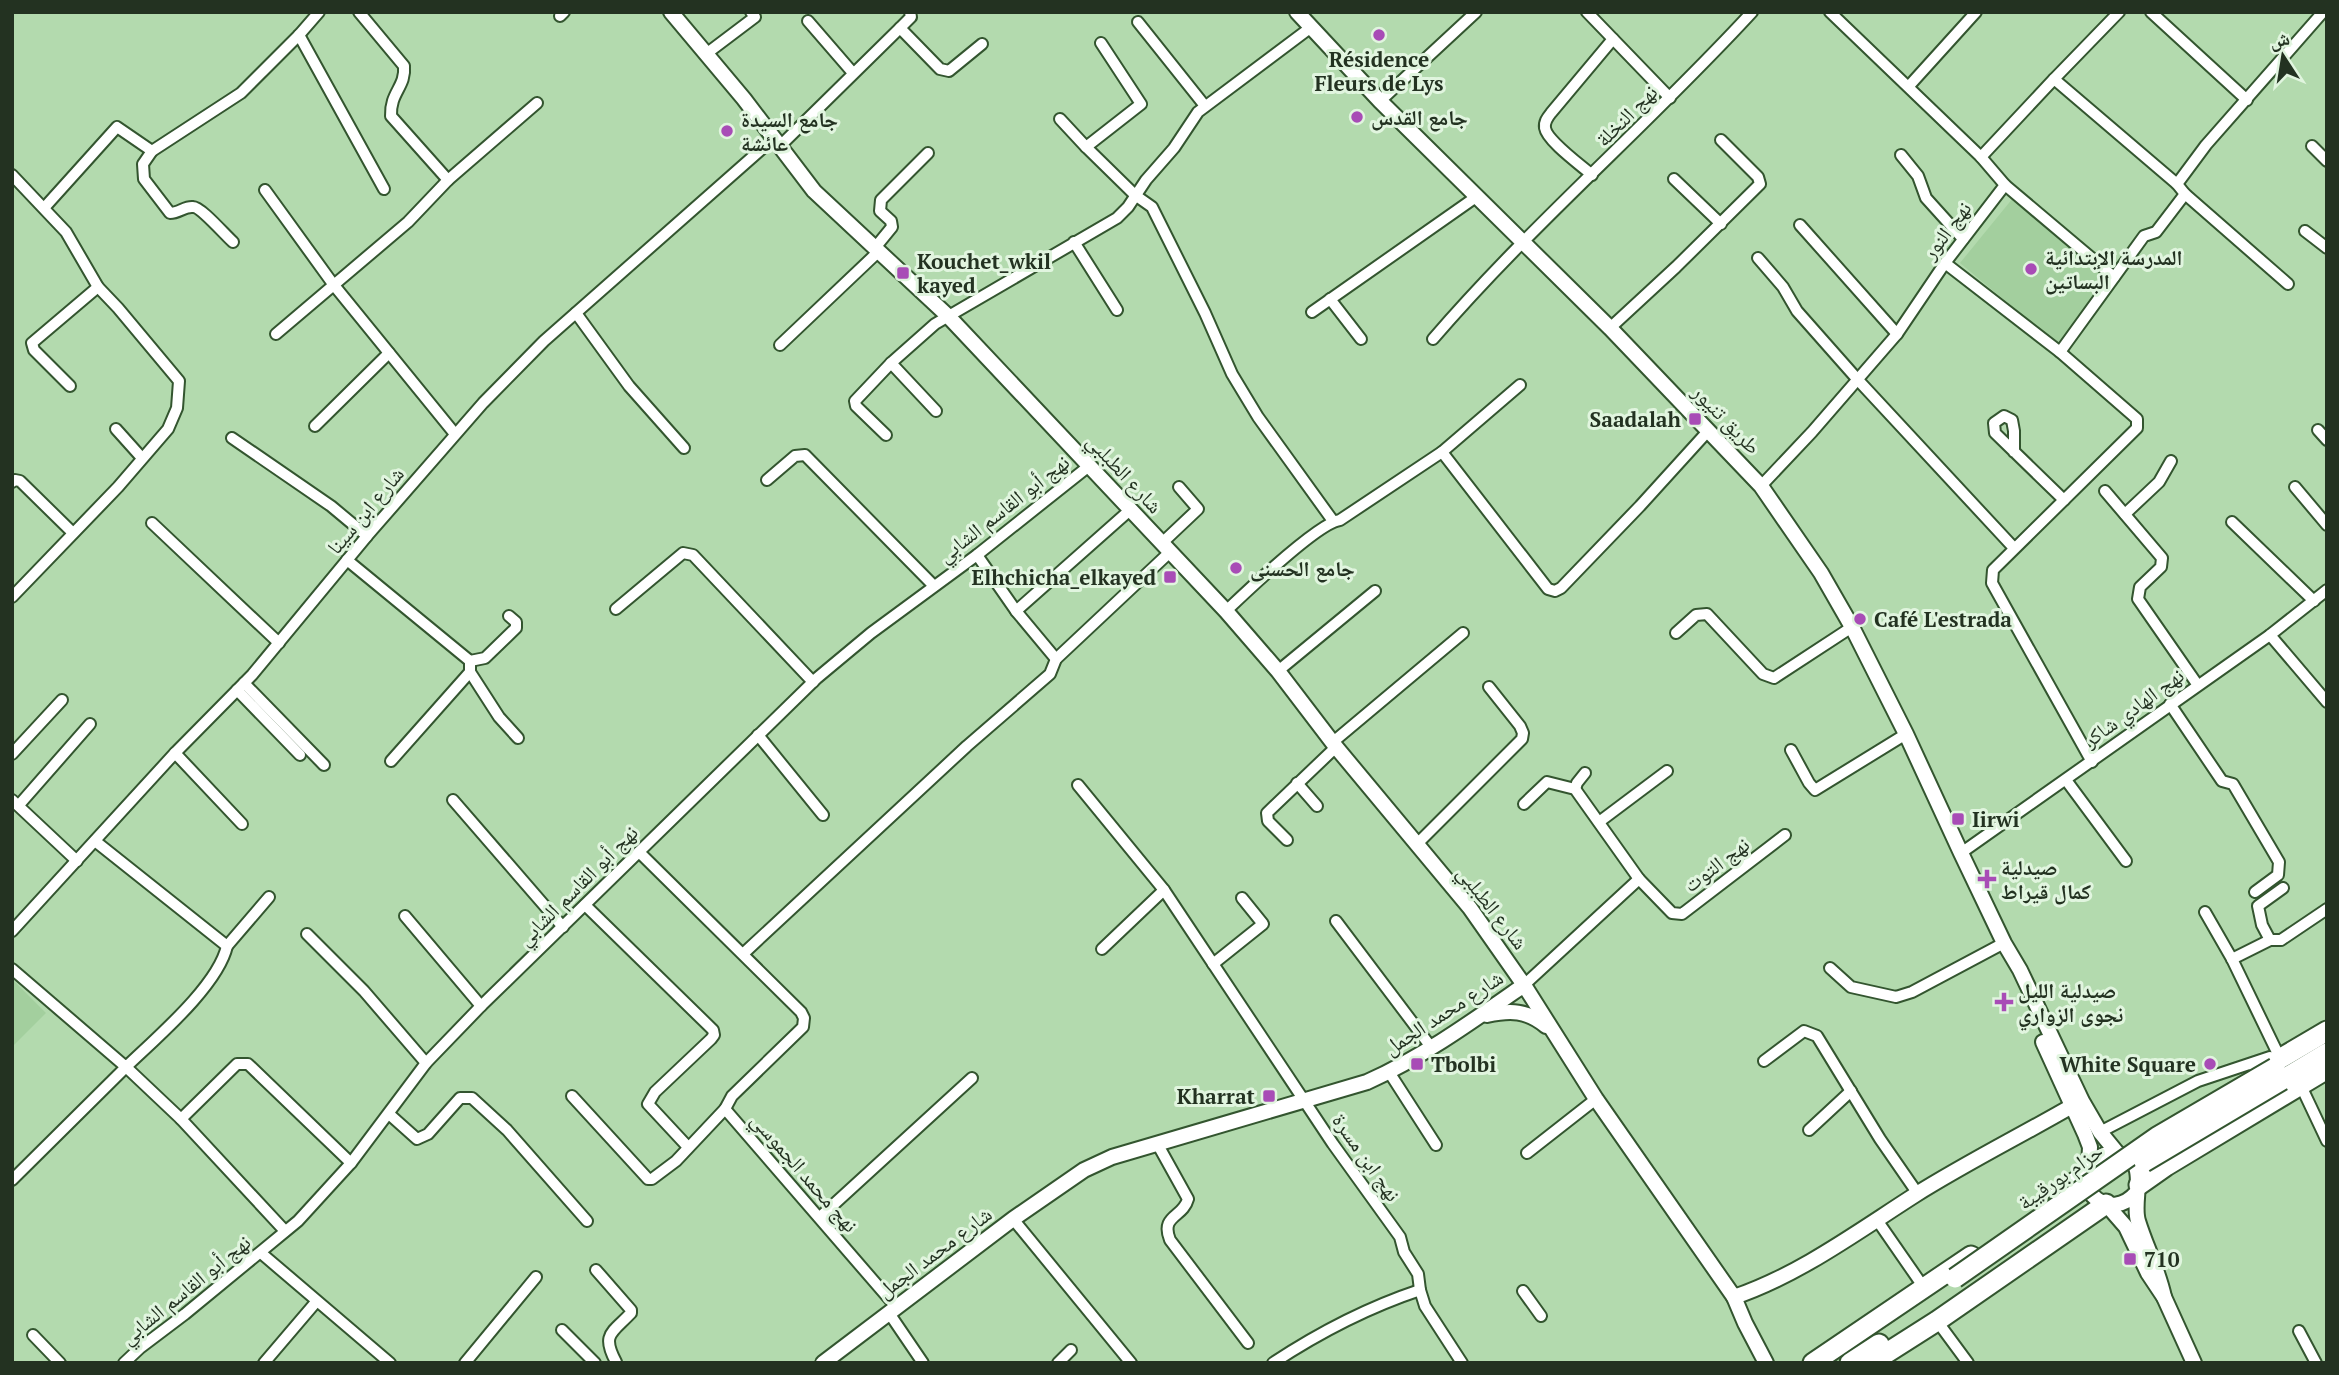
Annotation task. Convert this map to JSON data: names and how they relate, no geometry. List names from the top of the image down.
{
  "streets": {
    "highway": ["حزام بورقيبة"],
    "street": [
      "نهج النخلة",
      "نهج النور",
      "طريق تنيور",
      "شارع الطبلبي",
      "نهج أبو القاسم الشابي",
      "شارع ابن سينا",
      "نهج الهادي شاكر",
      "نهج التوت",
      "شارع محمد الجمل",
      "نهج ابن مسرة",
      "نهج محمد الجموسي"
    ]
  },
  "crossings": [
    ["نهج النخلة", "طريق تنيور"],
    ["نهج النور", "طريق تنيور"],
    ["طريق تنيور", "نهج الهادي شاكر"],
    ["شارع الطبلبي", "نهج أبو القاسم الشابي"],
    ["شارع الطبلبي", "شارع ابن سينا"],
    ["شارع الطبلبي", "شارع محمد الجمل"],
    ["شارع محمد الجمل", "نهج ابن مسرة"],
    ["شارع محمد الجمل", "نهج محمد الجموسي"]
  ],
  "places": {
    "other": [
      "Résidence Fleurs de Lys",
      "جامع القدس",
      "جامع السيدة عائشة",
      "المدرسة الإبتدائية البساتين",
      "جامع الحسنى",
      "Café L'estrada",
      "White Square"
    ],
    "transit": [
      "Kouchet_wkil kayed",
      "Saadalah",
      "Elhchicha_elkayed",
      "Iirwi",
      "Tbolbi",
      "Kharrat",
      "710"
    ],
    "health": ["صيدلية كمال قيراط", "صيدلية الليل نجوى الزواري"]
  },
  "north": "top"
}
